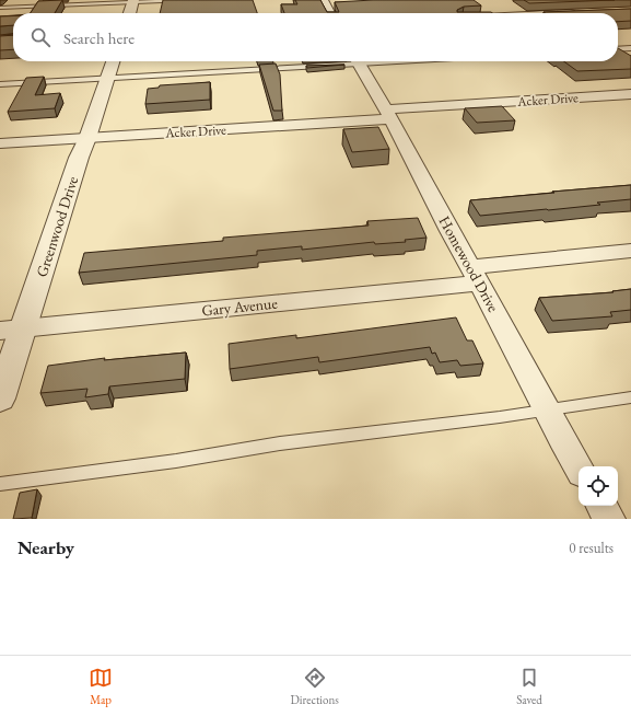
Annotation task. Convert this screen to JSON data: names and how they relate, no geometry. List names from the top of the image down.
{
  "streets": {
    "street": [
      "Acker Drive",
      "Greenwood Drive",
      "Homewood Drive",
      "Gary Avenue"
    ]
  },
  "crossings": [
    ["Acker Drive", "Greenwood Drive"],
    ["Acker Drive", "Homewood Drive"],
    ["Greenwood Drive", "Gary Avenue"],
    ["Homewood Drive", "Gary Avenue"]
  ],
  "page": {
    "search": "Search here",
    "heading": ["Nearby", "0 results"],
    "nav": ["Map", "Directions", "Saved"]
  }
}
